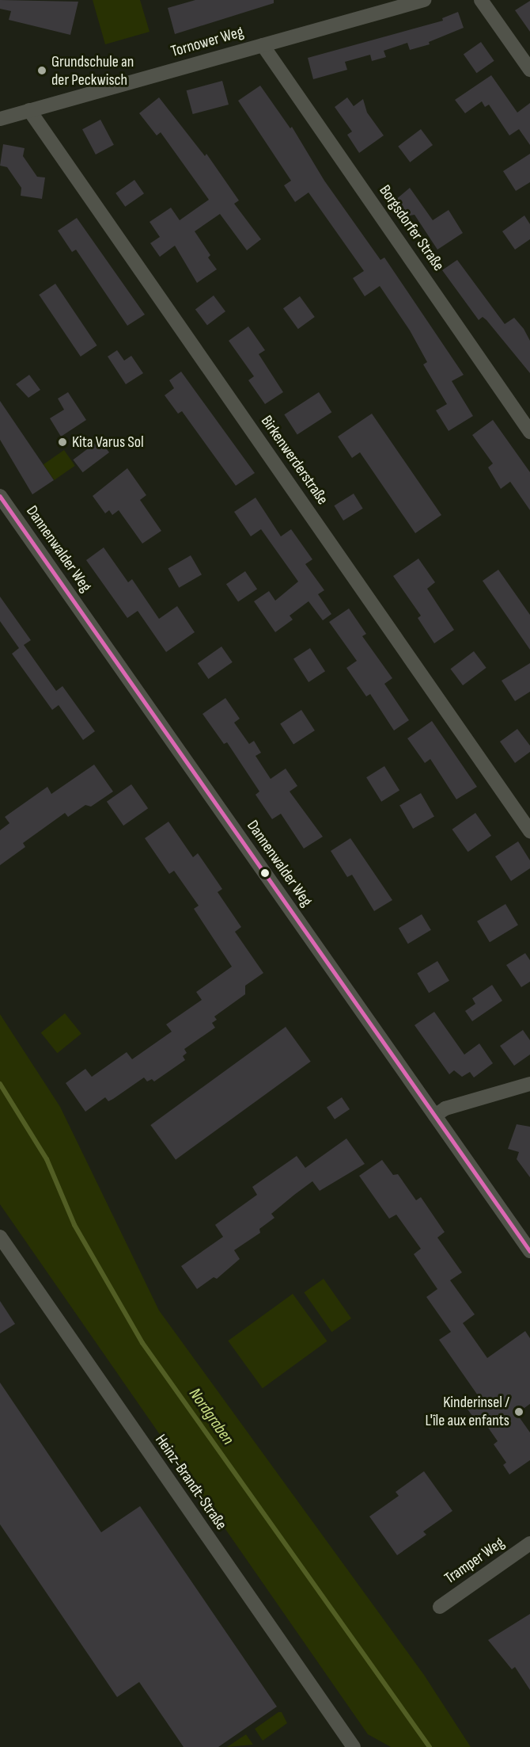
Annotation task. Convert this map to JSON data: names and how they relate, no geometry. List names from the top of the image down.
{
  "streets": {
    "street": [
      "Tornower Weg",
      "Borgsdorfer Straße",
      "Birkenwerderstraße",
      "Dannenwalder Weg",
      "Heinz-Brandt-Straße",
      "Tramper Weg"
    ]
  },
  "crossings": [
    ["Tornower Weg", "Borgsdorfer Straße"],
    ["Tornower Weg", "Birkenwerderstraße"]
  ],
  "water": ["Nordgraben"],
  "places": ["Grundschule an der Peckwisch", "Kita Varus Sol", "Kinderinsel / L'île aux enfants"]
}
